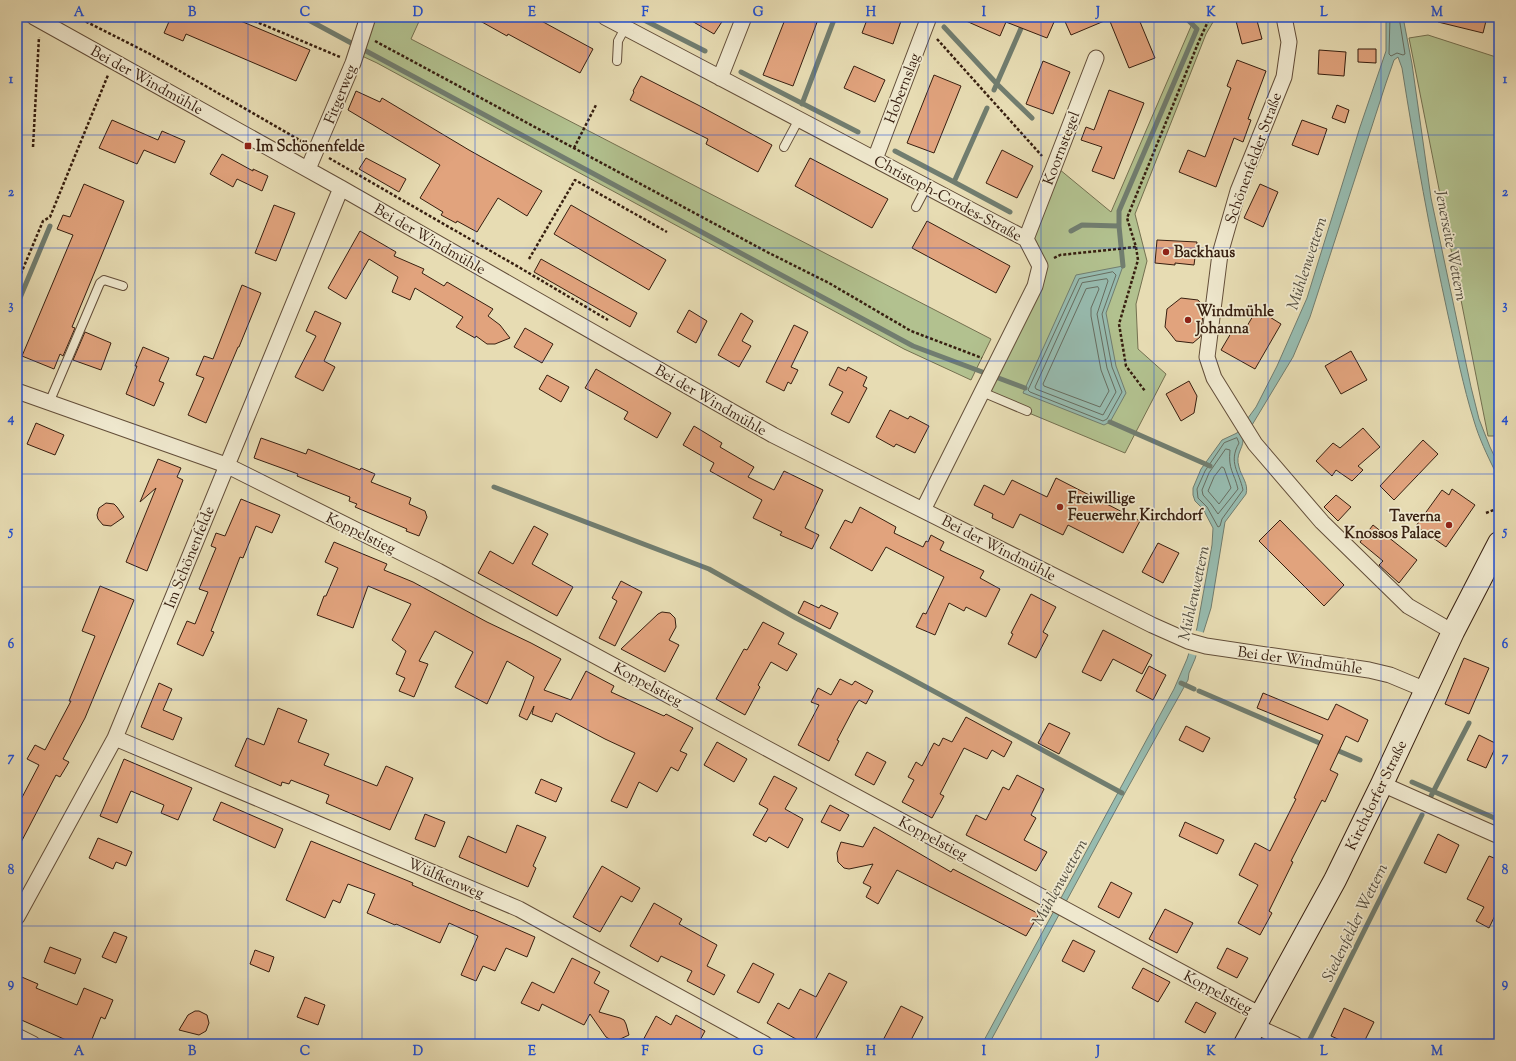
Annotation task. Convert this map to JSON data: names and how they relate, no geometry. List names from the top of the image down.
{
  "streets": {
    "street": [
      "Bei der Windmühle",
      "Hobernslag",
      "Fitgerweg",
      "Koornstegel",
      "Schönenfelder Straße",
      "Christoph-Cordes-Straße",
      "Koppelstieg",
      "Im Schönenfelde",
      "Kirchdorfer Straße",
      "Wülfkenweg"
    ]
  },
  "crossings": [
    ["Bei der Windmühle", "Fitgerweg"],
    ["Bei der Windmühle", "Im Schönenfelde"],
    ["Bei der Windmühle", "Kirchdorfer Straße"],
    ["Hobernslag", "Christoph-Cordes-Straße"],
    ["Koornstegel", "Christoph-Cordes-Straße"],
    ["Schönenfelder Straße", "Kirchdorfer Straße"],
    ["Koppelstieg", "Im Schönenfelde"],
    ["Koppelstieg", "Kirchdorfer Straße"],
    ["Im Schönenfelde", "Wülfkenweg"]
  ],
  "water": ["Jenerseite Wettern", "Mühlenwettern", "Siedenfelder Wettern"],
  "places": {
    "transit": ["Im Schönenfelde"],
    "other": [
      "Backhaus",
      "Windmühle Johanna",
      "Freiwillige Feuerwehr Kirchdorf",
      "Taverna Knossos Palace"
    ]
  },
  "grid": {
    "columns": [
      "A",
      "B",
      "C",
      "D",
      "E",
      "F",
      "G",
      "H",
      "I",
      "J",
      "K",
      "L",
      "M"
    ],
    "rows": [
      "1",
      "2",
      "3",
      "4",
      "5",
      "6",
      "7",
      "8",
      "9"
    ]
  }
}
